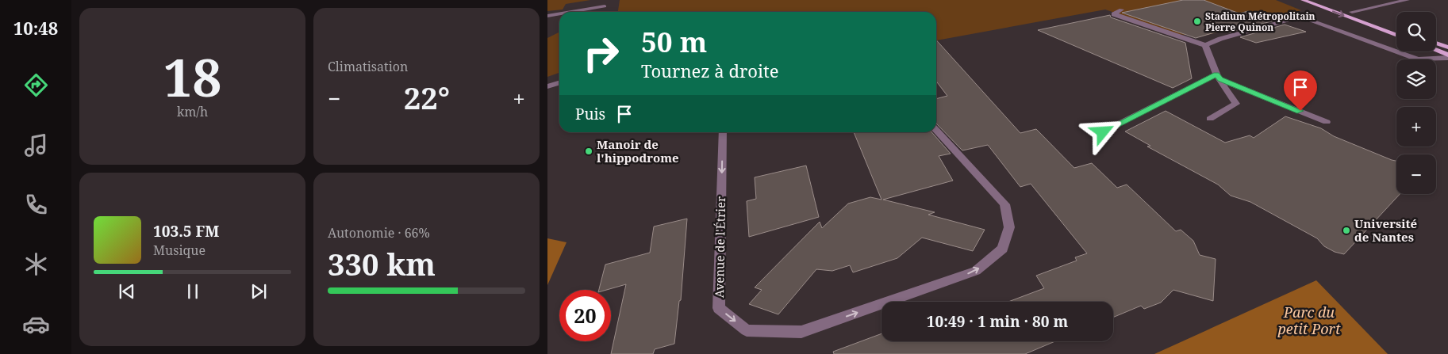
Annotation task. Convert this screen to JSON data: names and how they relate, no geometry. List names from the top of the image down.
{
  "streets": {
    "street": ["Avenue de l'Étrier"]
  },
  "parks": ["Parc du petit Port"],
  "places": ["Stadium Métropolitain Pierre Quinon", "Manoir de l'hippodrome", "Université de Nantes"],
  "page": {
    "tabs": "10:48",
    "tile": [
      ["18", "km/h"],
      "Climatisation",
      ["Autonomie · 66%", "330 km"]
    ],
    "map_buttons": ["+", "−"],
    "turn": ["50 m", "Tournez à droite"],
    "heat": ["−", "22°", "+"],
    "then": "Puis",
    "song": ["103.5 FM", "Musique"],
    "limit": "20",
    "trip": "10:49 · 1 min · 80 m"
  }
}
